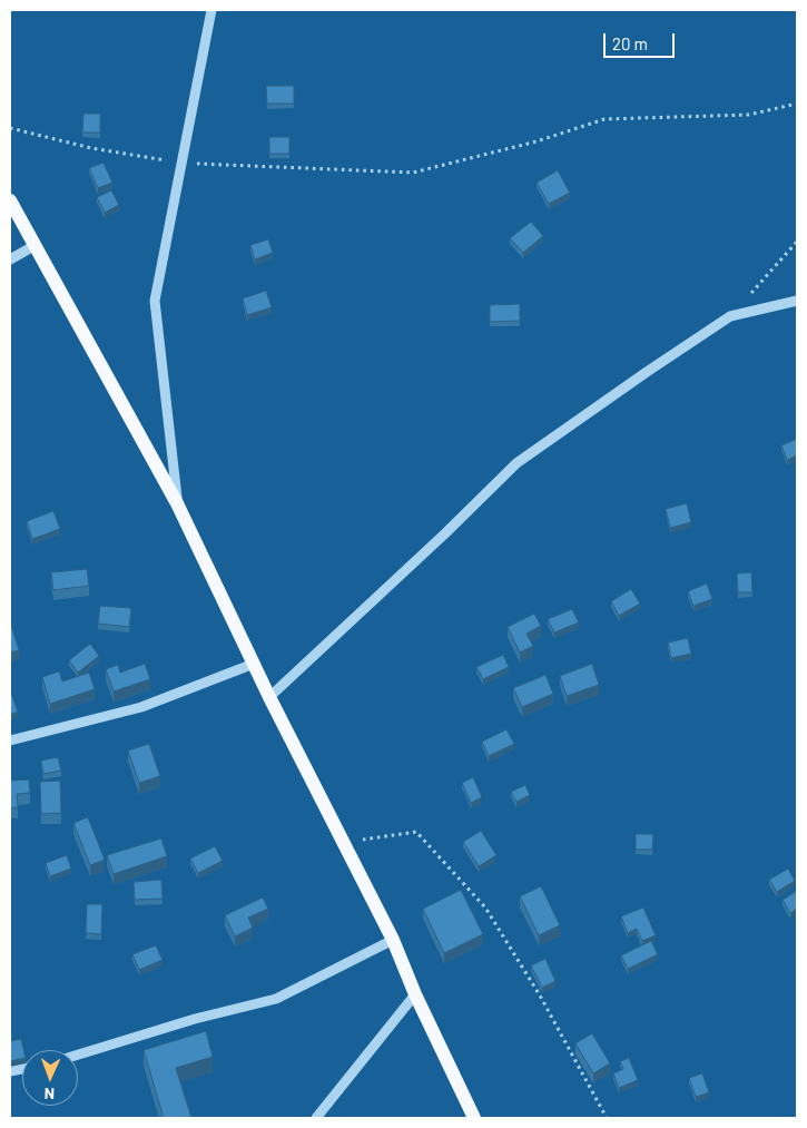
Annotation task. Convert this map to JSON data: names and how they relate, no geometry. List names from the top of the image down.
{
  "scale_bar": "20 m",
  "north": "bottom"
}
